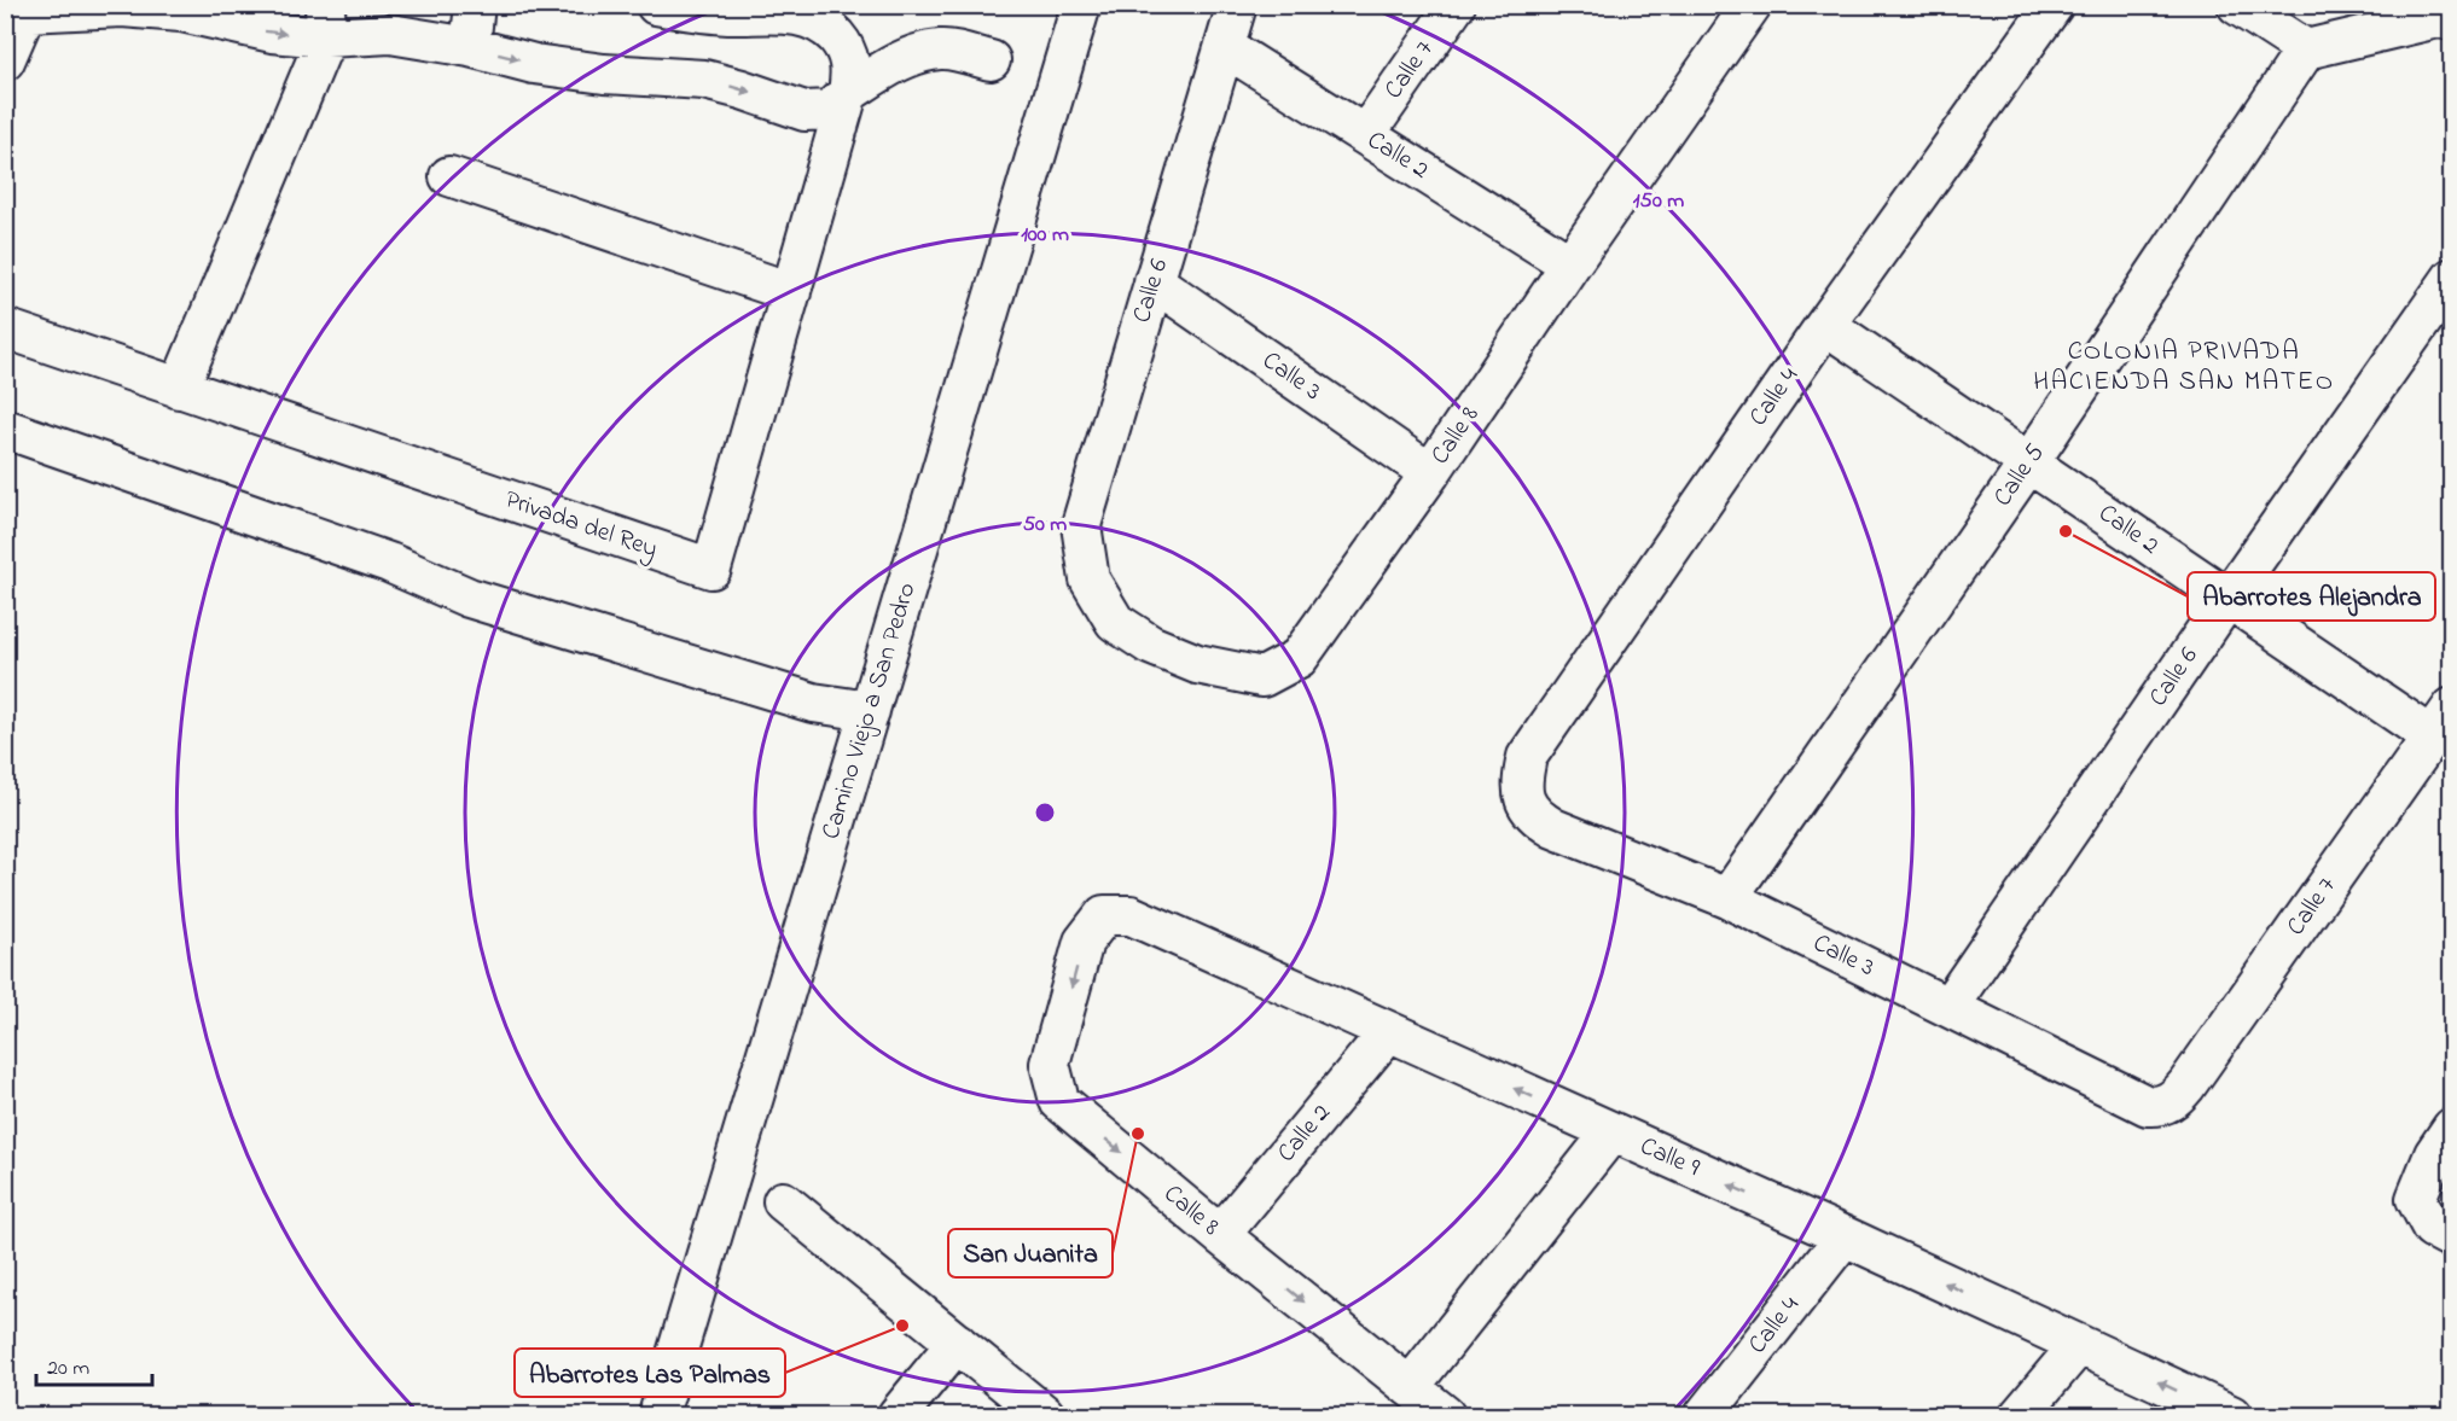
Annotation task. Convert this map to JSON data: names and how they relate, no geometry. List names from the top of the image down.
{
  "streets": {
    "street": [
      "Calle 7",
      "Calle 2",
      "Calle 6",
      "Calle 3",
      "Calle 4",
      "Calle 8",
      "Calle 5",
      "Privada del Rey",
      "Camino Viejo a San Pedro",
      "Calle 9"
    ]
  },
  "crossings": [
    ["Calle 7", "Calle 2"],
    ["Calle 7", "Calle 3"],
    ["Calle 2", "Calle 6"],
    ["Calle 2", "Calle 4"],
    ["Calle 2", "Calle 8"],
    ["Calle 2", "Calle 5"],
    ["Calle 2", "Calle 9"],
    ["Calle 6", "Calle 3"],
    ["Calle 6", "Calle 8"],
    ["Calle 3", "Calle 4"],
    ["Calle 3", "Calle 8"],
    ["Calle 3", "Calle 5"],
    ["Calle 4", "Calle 9"],
    ["Calle 8", "Calle 9"]
  ],
  "one_way": ["Calle 9"],
  "districts": ["COLONIA PRIVADA HACIENDA SAN MATEO"],
  "places": ["Abarrotes Alejandra", "San Juanita", "Abarrotes Las Palmas"],
  "scale_bar": "20 m",
  "rings": ["150 m", "100 m", "50 m"]
}
